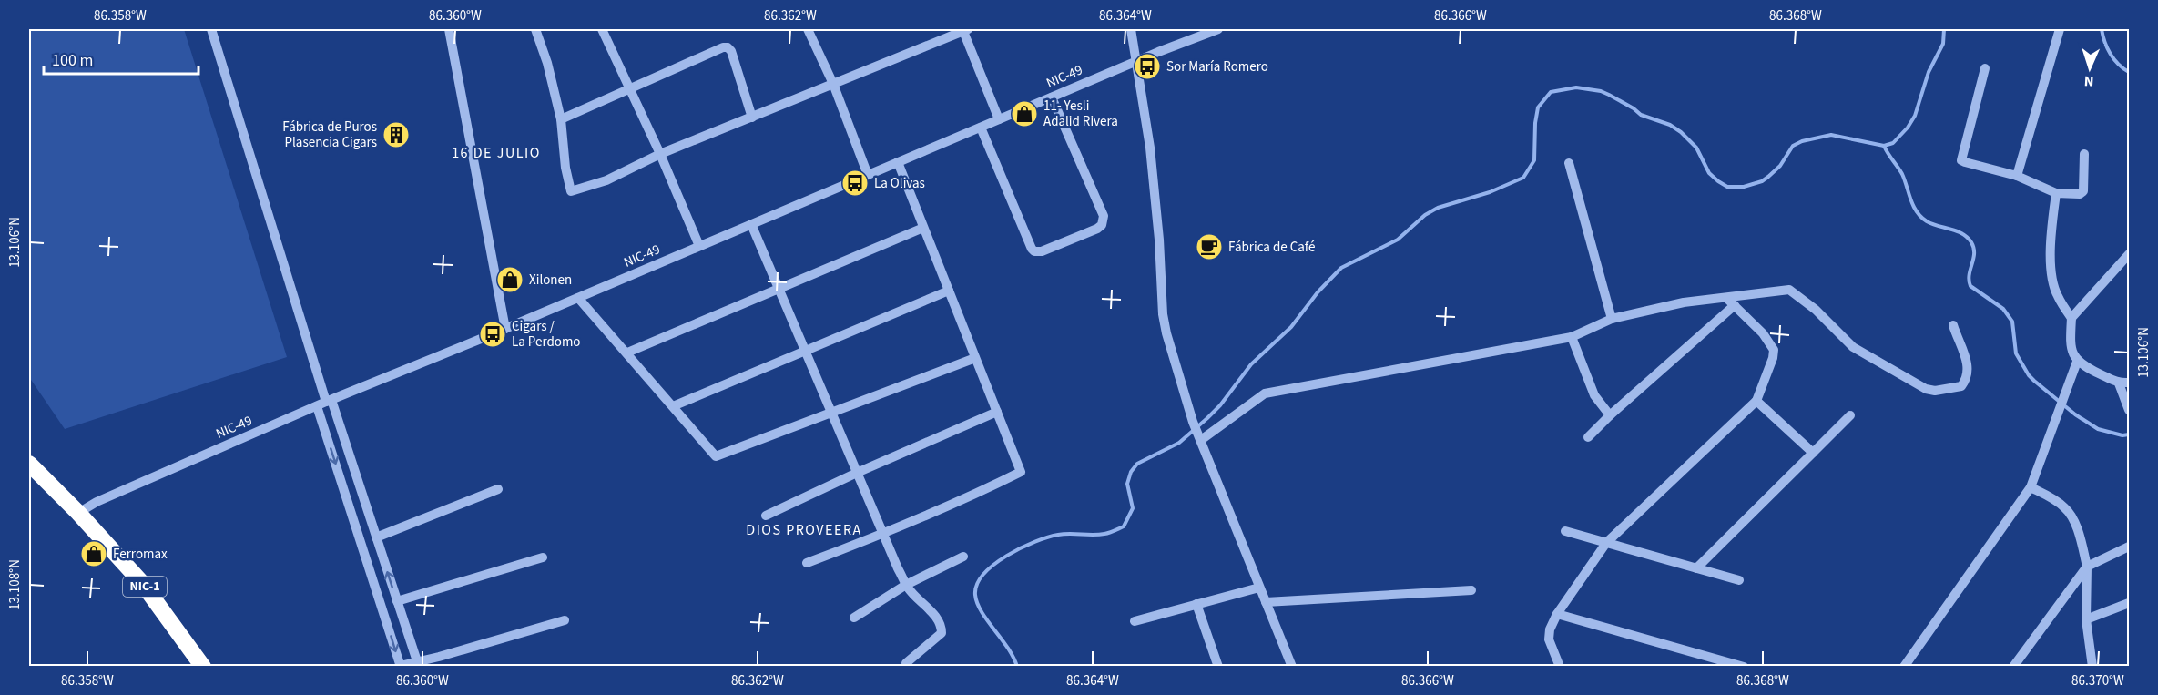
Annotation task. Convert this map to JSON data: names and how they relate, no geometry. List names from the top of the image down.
{
  "streets": {
    "highway": ["NIC-1"],
    "street": ["NIC-49"]
  },
  "crossings": [
    ["NIC-49", "NIC-1"]
  ],
  "districts": ["16 DE JULIO", "DIOS PROVEERA"],
  "places": {
    "bus stop": ["Sor María Romero", "La Olivas", "Cigars / La Perdomo"],
    "shop": ["11- Yesli Adalid Rivera", "Xilonen", "Ferromax"],
    "building": ["Fábrica de Puros Plasencia Cigars"],
    "cafe": ["Fábrica de Café"]
  },
  "scale_bar": "100 m",
  "north": "bottom",
  "coordinates": [
    "86.358°W",
    "86.360°W",
    "86.362°W",
    "86.364°W",
    "86.366°W",
    "86.368°W",
    "13.106°N",
    "13.108°N",
    "86.370°W"
  ]
}
